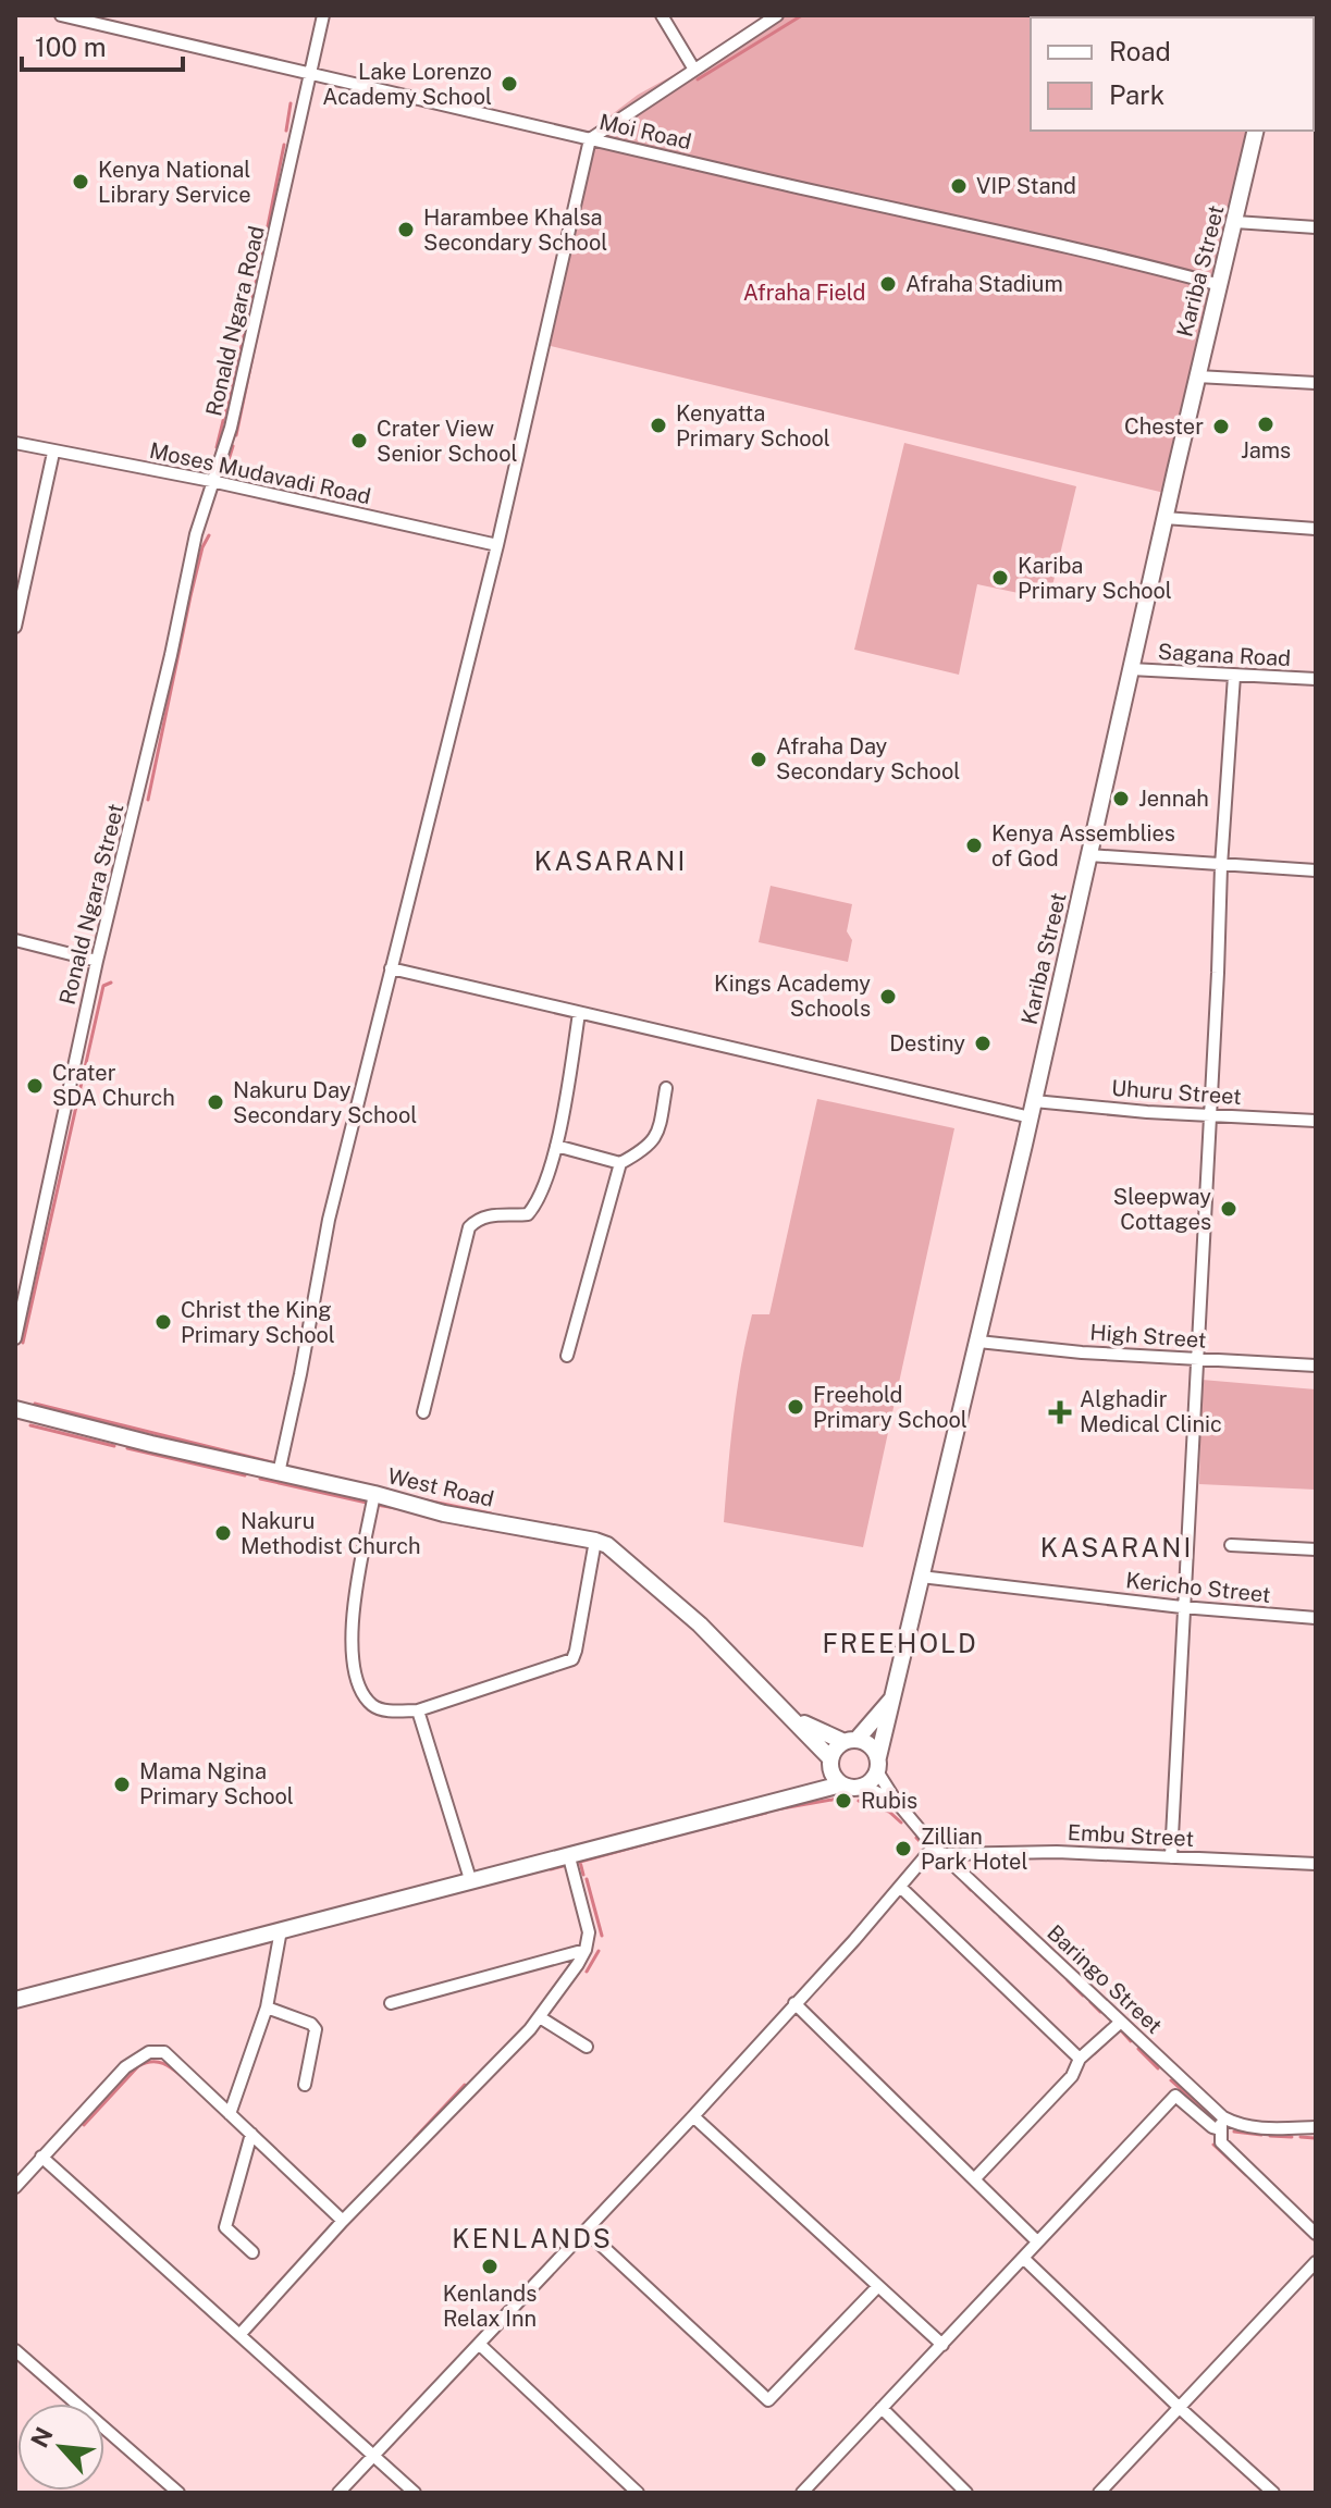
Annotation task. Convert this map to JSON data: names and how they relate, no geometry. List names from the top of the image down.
{
  "streets": {
    "street": [
      "Moi Road",
      "Kariba Street",
      "Ronald Ngara Road",
      "Moses Mudavadi Road",
      "Sagana Road",
      "Ronald Ngara Street",
      "Uhuru Street",
      "High Street",
      "West Road",
      "Kericho Street",
      "Embu Street",
      "Baringo Street"
    ]
  },
  "crossings": [
    ["Moi Road", "Kariba Street"],
    ["Moi Road", "Ronald Ngara Road"],
    ["Kariba Street", "Sagana Road"],
    ["Kariba Street", "Uhuru Street"],
    ["Kariba Street", "High Street"],
    ["Kariba Street", "West Road"],
    ["Kariba Street", "Kericho Street"],
    ["Kariba Street", "Baringo Street"],
    ["Ronald Ngara Road", "Moses Mudavadi Road"],
    ["Ronald Ngara Road", "Ronald Ngara Street"],
    ["Moses Mudavadi Road", "Ronald Ngara Street"],
    ["West Road", "Baringo Street"],
    ["Embu Street", "Baringo Street"]
  ],
  "districts": [
    "KASARANI",
    "KASARANI",
    "FREEHOLD",
    "KENLANDS"
  ],
  "parks": ["Afraha Field"],
  "places": {
    "other": [
      "Lake Lorenzo Academy School",
      "Kenya National Library Service",
      "VIP Stand",
      "Harambee Khalsa Secondary School",
      "Afraha Stadium",
      "Jams",
      "Kenyatta Primary School",
      "Chester",
      "Crater View Senior School",
      "Kariba Primary School",
      "Afraha Day Secondary School",
      "Jennah",
      "Kenya Assemblies of God",
      "Kings Academy Schools",
      "Destiny",
      "Crater SDA Church",
      "Nakuru Day Secondary School",
      "Sleepway Cottages",
      "Christ the King Primary School",
      "Freehold Primary School",
      "Nakuru Methodist Church",
      "Mama Ngina Primary School",
      "Rubis",
      "Zillian Park Hotel",
      "Kenlands Relax Inn"
    ],
    "health": ["Alghadir Medical Clinic"]
  },
  "legend": ["Road", "Park"],
  "scale_bar": "100 m",
  "north": "top left"
}
